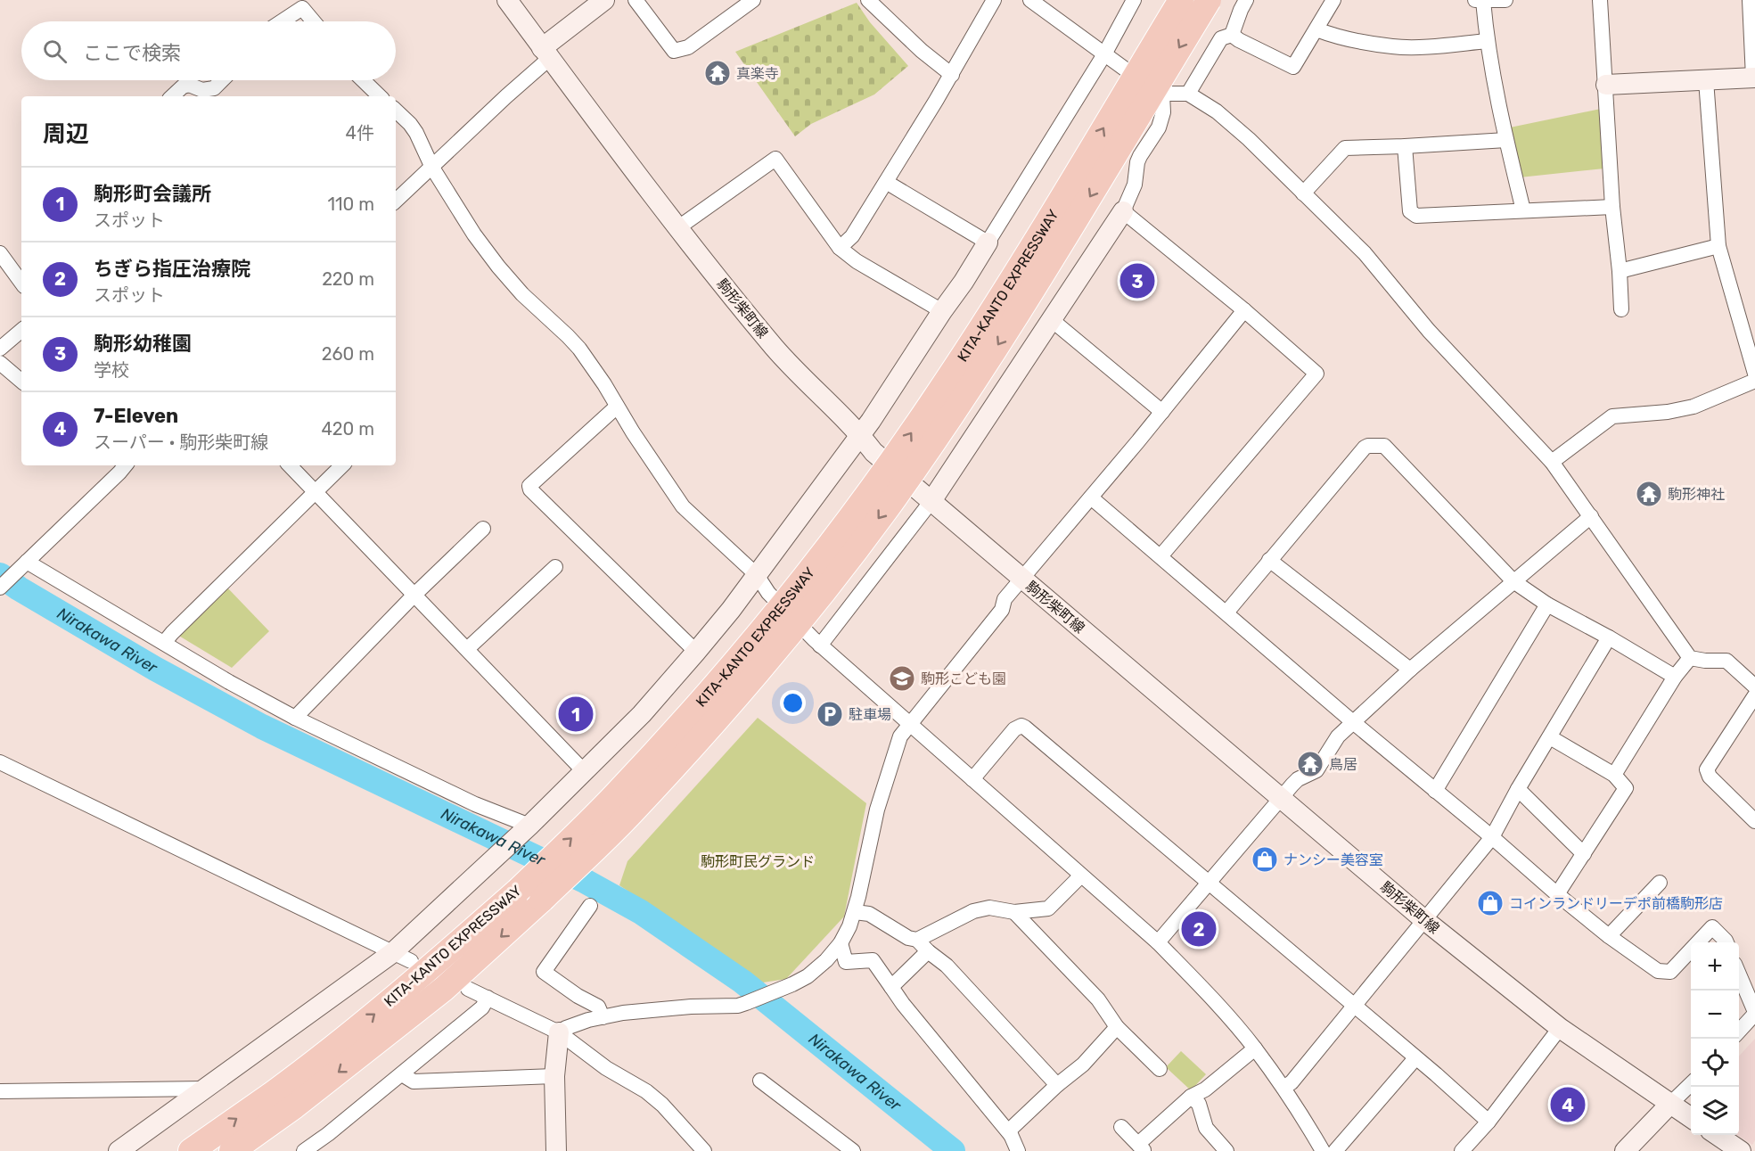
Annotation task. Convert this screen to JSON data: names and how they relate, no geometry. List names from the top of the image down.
{
  "streets": {
    "highway": ["KITA-KANTO EXPRESSWAY"],
    "street": ["駒形柴町線"]
  },
  "water": ["Nirakawa River"],
  "parks": ["駒形町民グランド"],
  "places": {
    "temple": ["真楽寺", "駒形神社", "鳥居"],
    "school or university": ["駒形こども園"],
    "parking": ["駐車場"],
    "shop": ["ナンシー美容室", "コインランドリーデポ前橋駒形店"]
  },
  "page": {
    "search": "ここで検索",
    "heading": ["周辺", "4件"],
    "list": [
      {
        "mark": "1",
        "name": "駒形町会議所",
        "note": "スポット",
        "value": "110 m"
      },
      {
        "mark": "2",
        "name": "ちぎら指圧治療院",
        "note": "スポット",
        "value": "220 m"
      },
      {
        "mark": "3",
        "name": "駒形幼稚園",
        "note": "学校",
        "value": "260 m"
      },
      {
        "mark": "4",
        "name": "7-Eleven",
        "note": "スーパー · 駒形柴町線",
        "value": "420 m"
      }
    ],
    "pins": [
      "3",
      "1",
      "2",
      "4"
    ],
    "map_buttons": ["+", "−"]
  }
}
